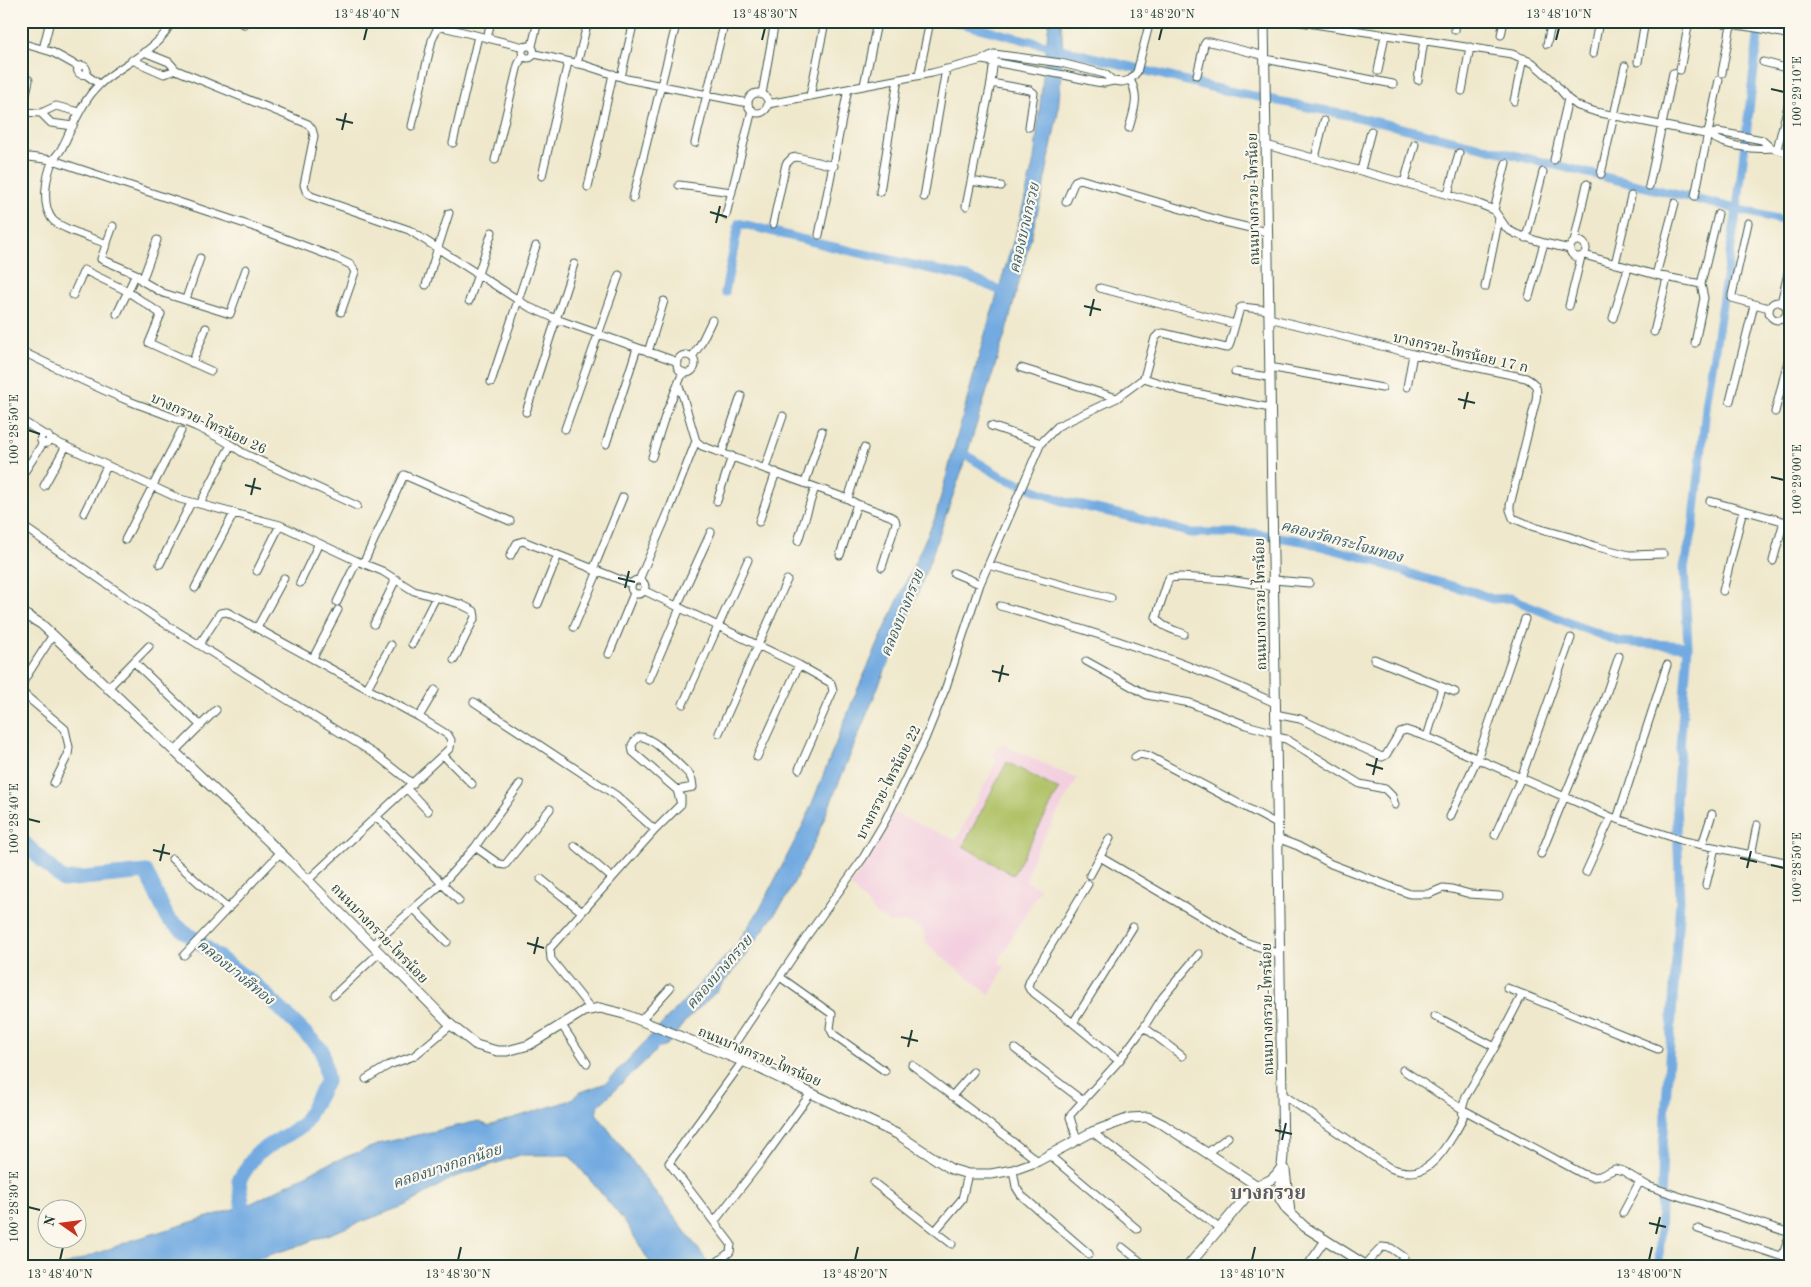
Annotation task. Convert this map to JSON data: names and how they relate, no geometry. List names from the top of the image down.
{
  "streets": {
    "main road": ["ถนนบางกรวย-ไทรน้อย"],
    "street": ["บางกรวย-ไทรน้อย 17 ก", "บางกรวย-ไทรน้อย 26", "บางกรวย-ไทรน้อย 22"]
  },
  "crossings": [
    ["ถนนบางกรวย-ไทรน้อย", "บางกรวย-ไทรน้อย 17 ก"],
    ["ถนนบางกรวย-ไทรน้อย", "บางกรวย-ไทรน้อย 22"]
  ],
  "districts": ["บางกรวย"],
  "water": [
    "คลองบางกรวย",
    "คลองวัดกระโจมทอง",
    "คลองบางสีทอง",
    "คลองบางกอกน้อย"
  ],
  "north": "left",
  "coordinates": [
    "13°48'40\"N",
    "13°48'30\"N",
    "13°48'20\"N",
    "13°48'10\"N",
    "100°29'10\"E",
    "100°28'50\"E",
    "100°29'00\"E",
    "100°28'40\"E",
    "100°28'30\"E",
    "13°48'00\"N"
  ]
}
